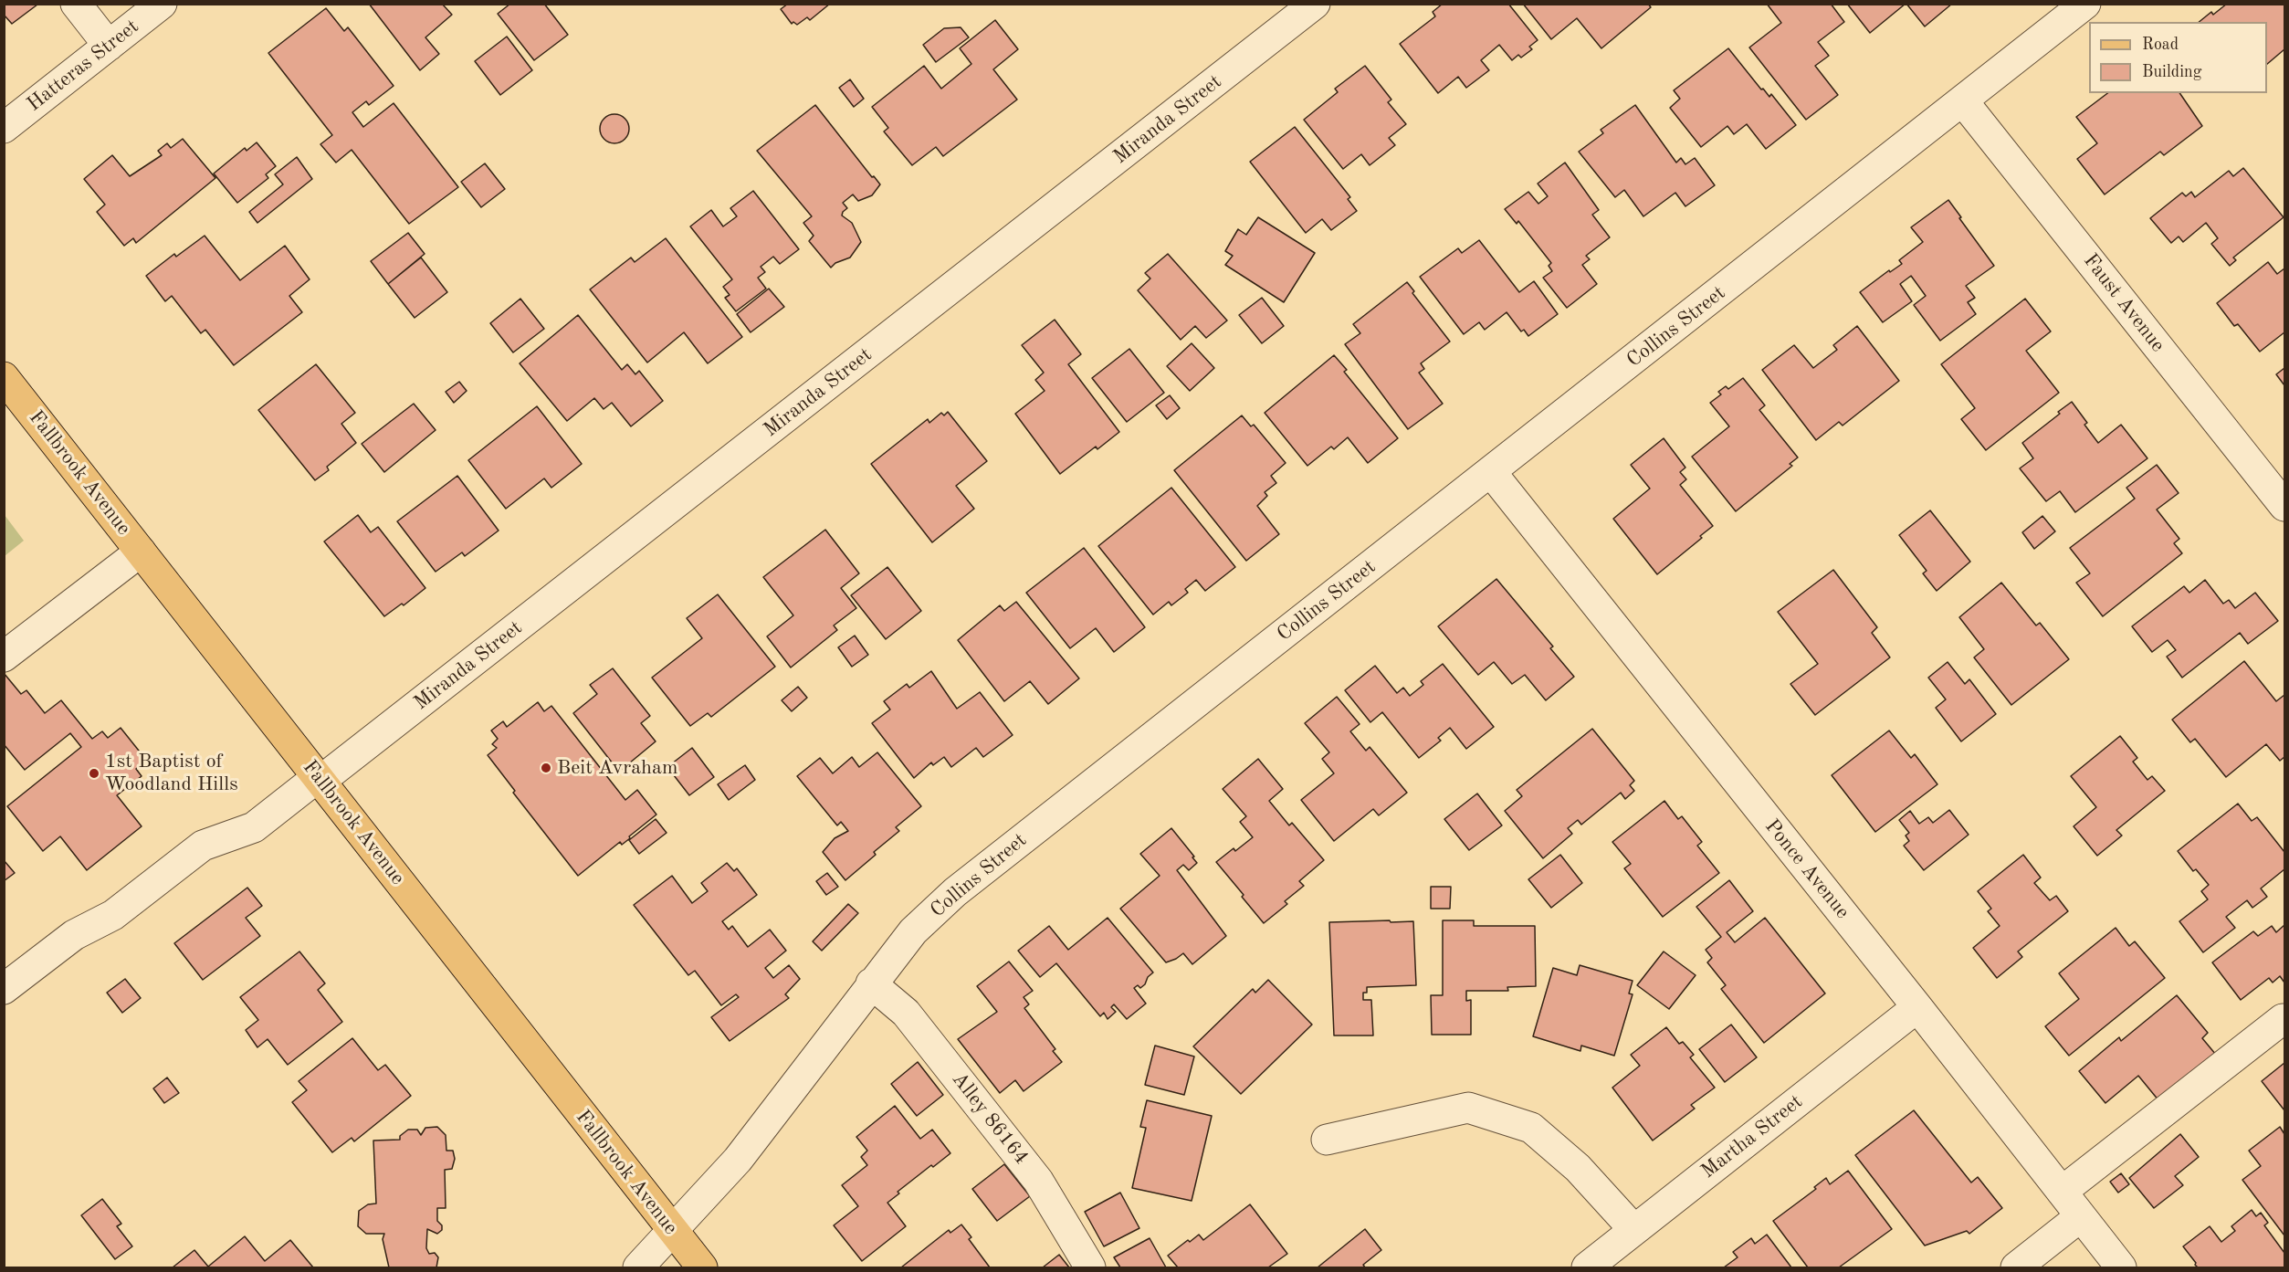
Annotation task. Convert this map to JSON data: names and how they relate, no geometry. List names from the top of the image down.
{
  "streets": {
    "main road": ["Fallbrook Avenue"],
    "street": [
      "Hatteras Street",
      "Miranda Street",
      "Faust Avenue",
      "Collins Street",
      "Ponce Avenue",
      "Alley 86164",
      "Martha Street"
    ]
  },
  "crossings": [
    ["Miranda Street", "Fallbrook Avenue"],
    ["Faust Avenue", "Collins Street"],
    ["Collins Street", "Fallbrook Avenue"],
    ["Collins Street", "Ponce Avenue"],
    ["Collins Street", "Alley 86164"],
    ["Ponce Avenue", "Martha Street"]
  ],
  "places": ["Beit Avraham", "1st Baptist of Woodland Hills"],
  "legend": ["Road", "Building"]
}
